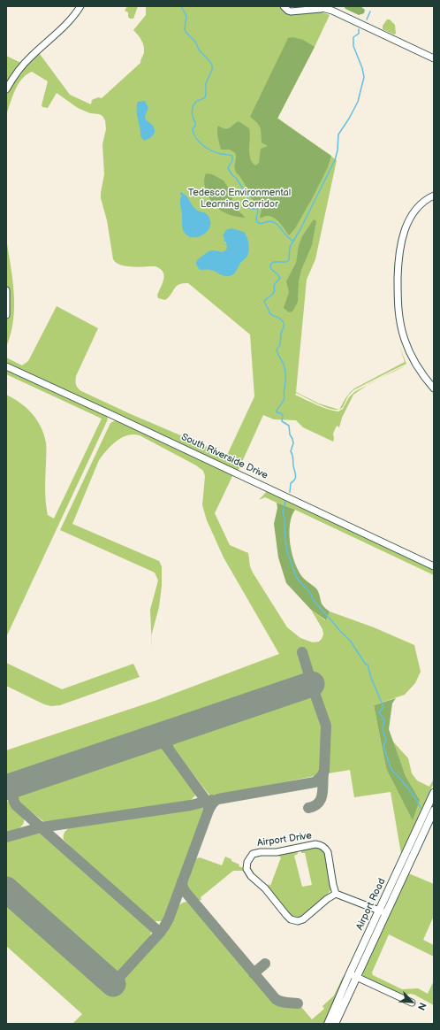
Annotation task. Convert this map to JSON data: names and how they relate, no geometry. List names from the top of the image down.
{
  "streets": {
    "main road": ["Airport Road"],
    "street": ["South Riverside Drive", "Airport Drive"]
  },
  "parks": ["Tedesco Environmental Learning Corridor"],
  "north": "bottom right"
}
